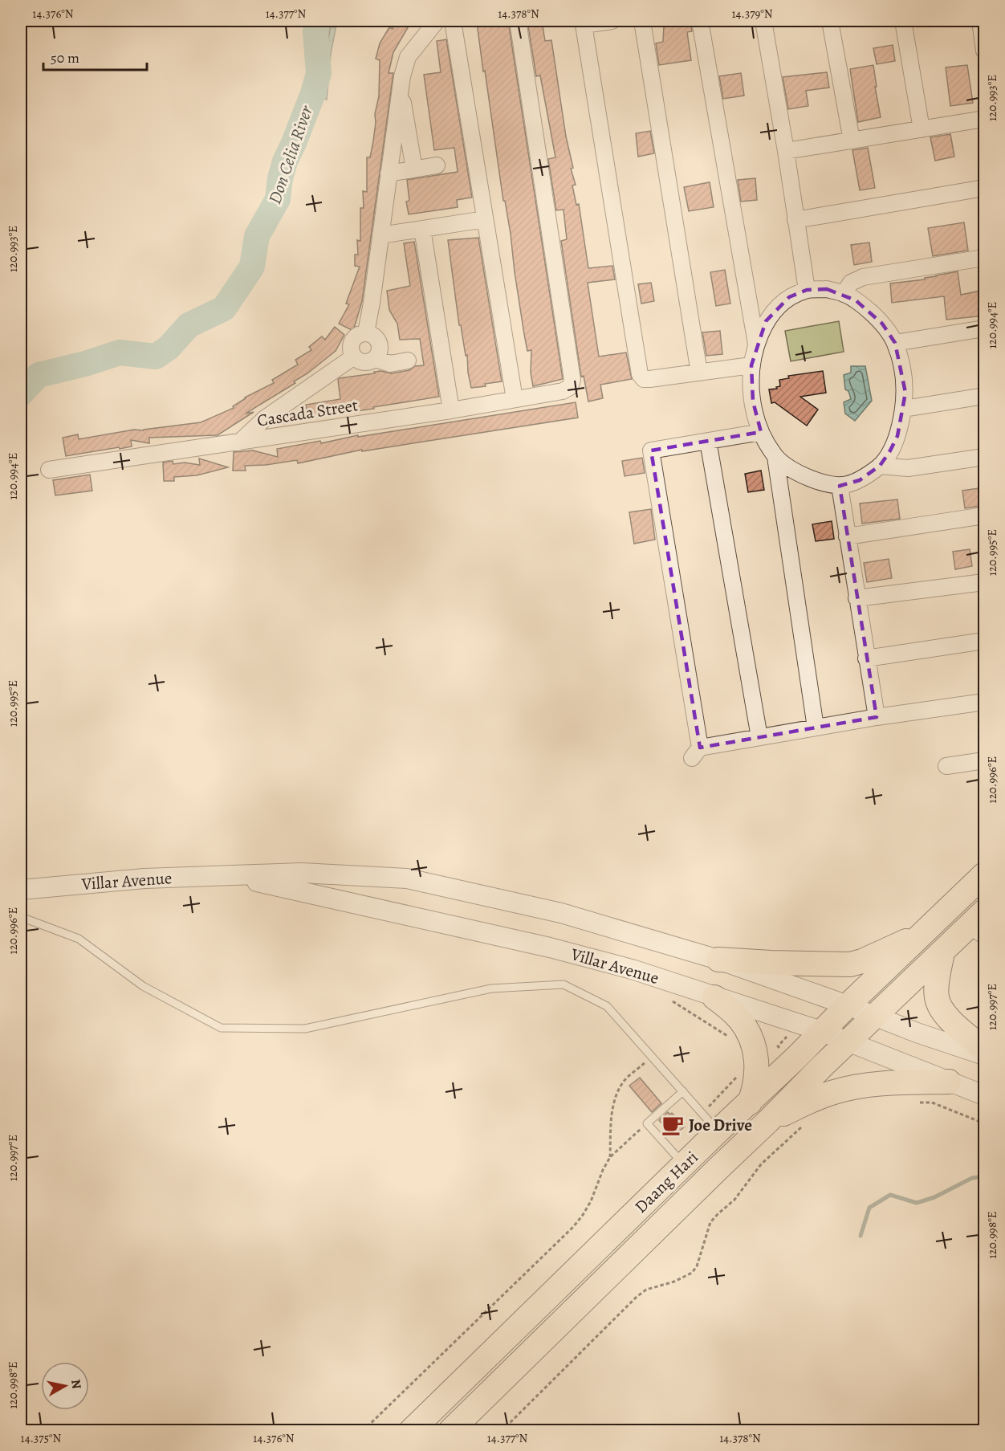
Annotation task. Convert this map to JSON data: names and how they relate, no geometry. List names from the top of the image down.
{
  "streets": {
    "main road": ["Daang Hari"],
    "street": ["Cascada Street", "Villar Avenue"]
  },
  "crossings": [
    ["Villar Avenue", "Daang Hari"]
  ],
  "water": ["Don Celia River"],
  "places": {
    "cafe": ["Joe Drive"]
  },
  "scale_bar": "50 m",
  "north": "right",
  "coordinates": [
    "14.376°N",
    "14.377°N",
    "14.378°N",
    "14.379°N",
    "120.993°E",
    "120.994°E",
    "120.995°E",
    "120.996°E",
    "120.997°E",
    "120.998°E",
    "14.375°N"
  ]
}
